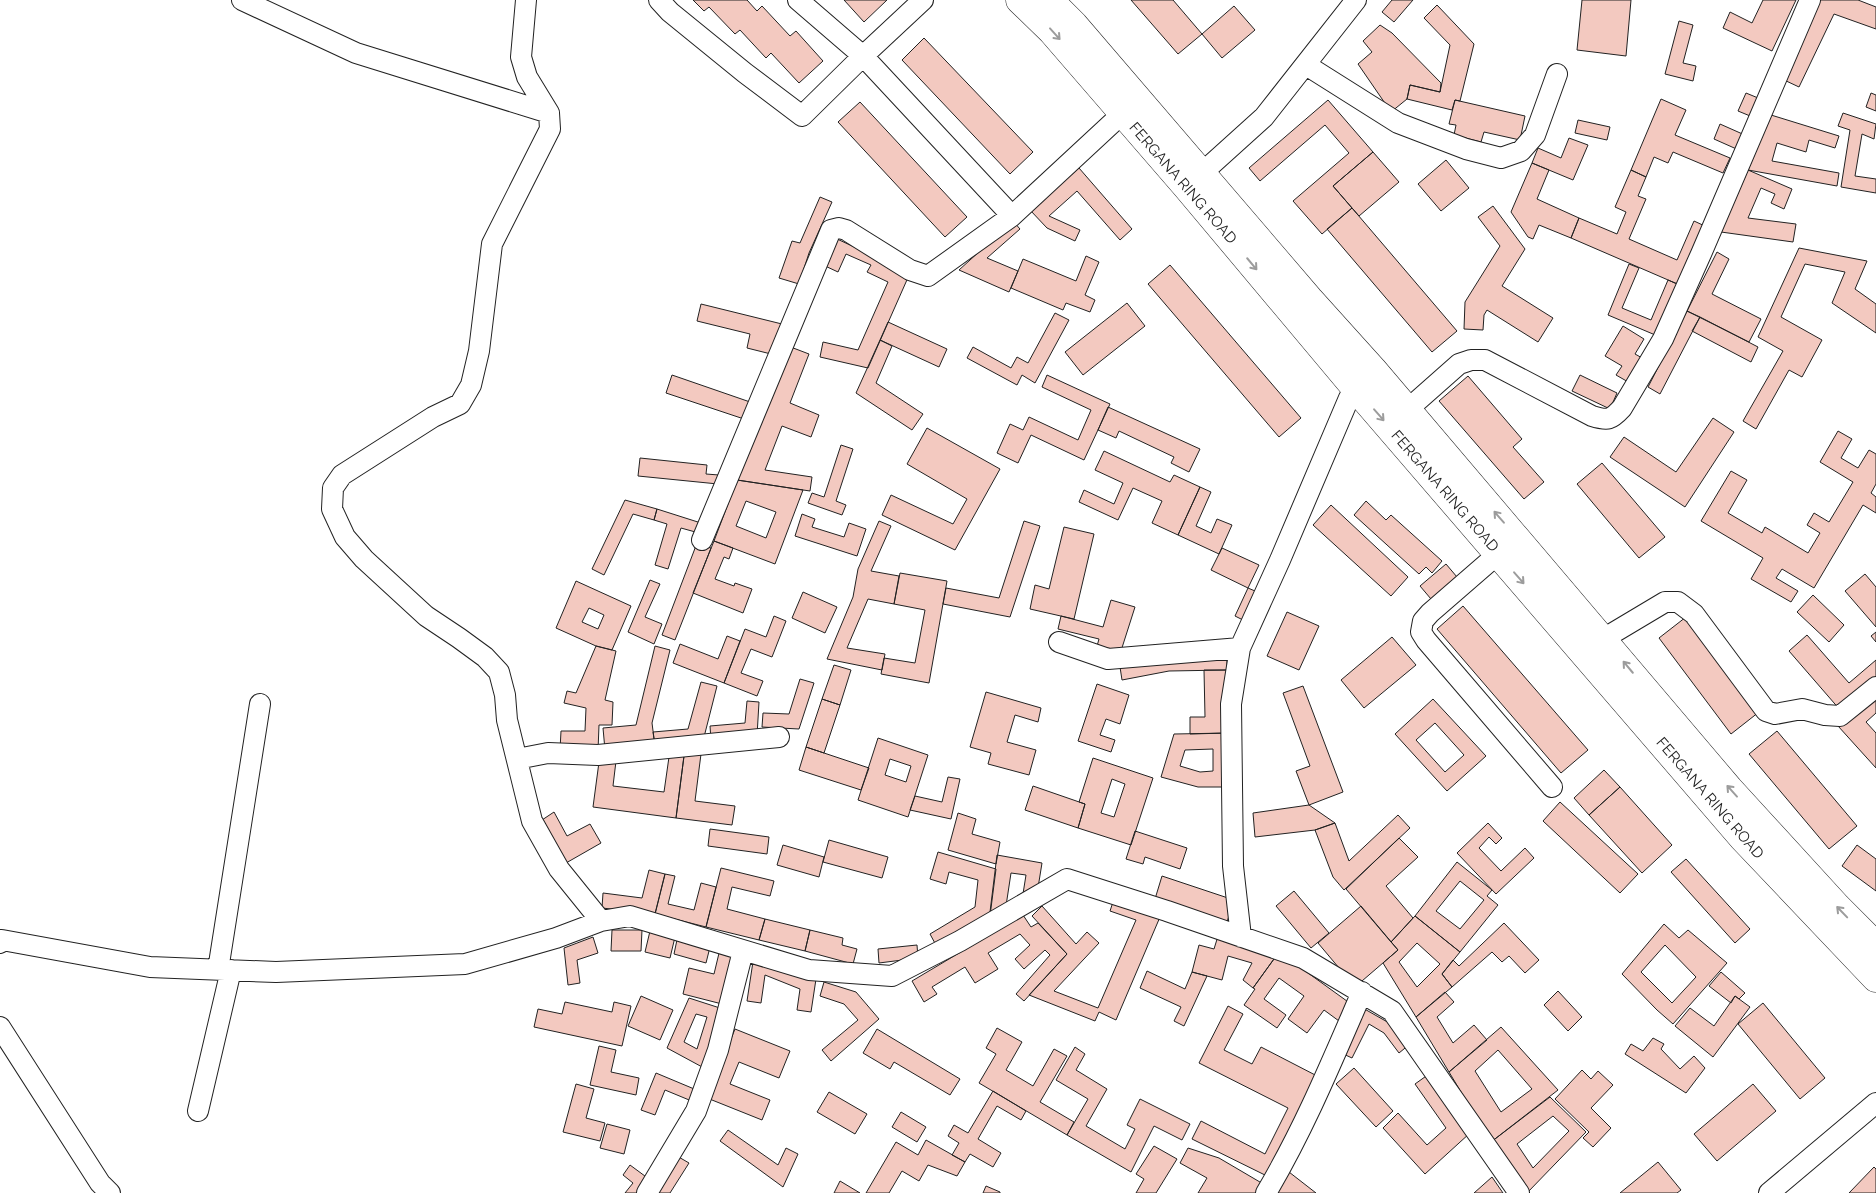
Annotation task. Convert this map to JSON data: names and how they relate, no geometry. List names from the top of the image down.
{
  "streets": {
    "highway": ["FERGANA RING ROAD"]
  }
}
